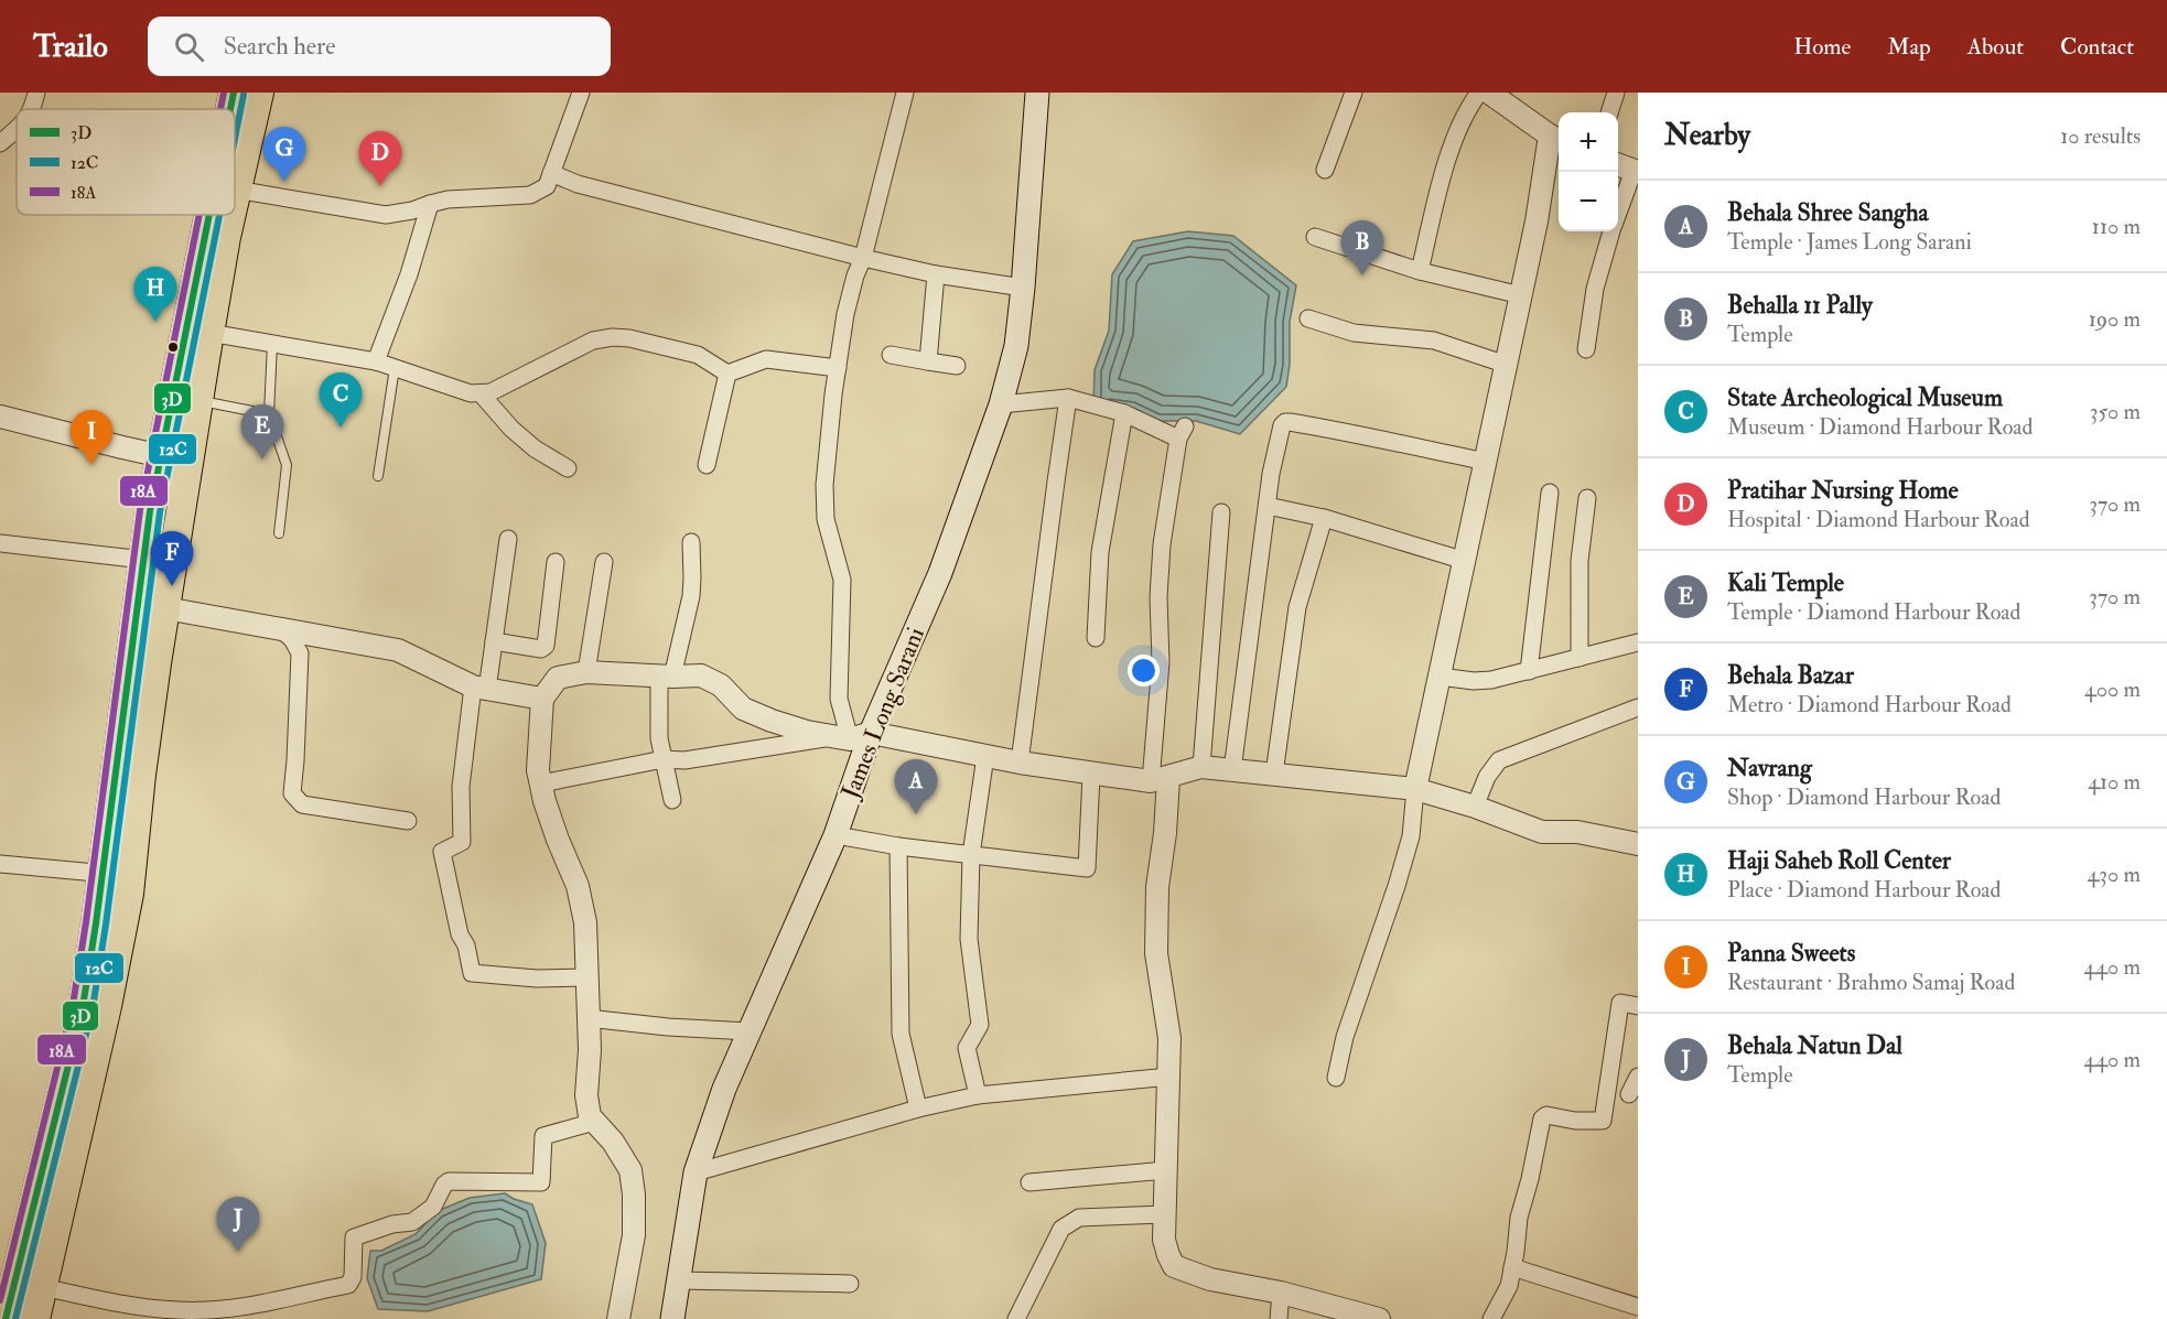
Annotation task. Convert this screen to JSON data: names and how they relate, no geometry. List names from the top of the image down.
{
  "streets": {
    "main road": ["James Long Sarani"]
  },
  "lines": ["transit line 3D", "transit line 18A", "transit line 12C"],
  "legend": ["3D", "12C", "18A"],
  "page": {
    "header": "Trailo",
    "search": "Search here",
    "nav": [
      "Home",
      "Map",
      "About",
      "Contact"
    ],
    "heading": ["Nearby", "10 results"],
    "map_buttons": ["+", "−"],
    "pins": [
      "G",
      "D",
      "B",
      "H",
      "C",
      "E",
      "I",
      "F",
      "A",
      "J"
    ],
    "list": [
      {
        "mark": "A",
        "name": "Behala Shree Sangha",
        "note": "Temple · James Long Sarani",
        "value": "110 m"
      },
      {
        "mark": "B",
        "name": "Behalla 11 Pally",
        "note": "Temple",
        "value": "190 m"
      },
      {
        "mark": "C",
        "name": "State Archeological Museum",
        "note": "Museum · Diamond Harbour Road",
        "value": "350 m"
      },
      {
        "mark": "D",
        "name": "Pratihar Nursing Home",
        "note": "Hospital · Diamond Harbour Road",
        "value": "370 m"
      },
      {
        "mark": "E",
        "name": "Kali Temple",
        "note": "Temple · Diamond Harbour Road",
        "value": "370 m"
      },
      {
        "mark": "F",
        "name": "Behala Bazar",
        "note": "Metro · Diamond Harbour Road",
        "value": "400 m"
      },
      {
        "mark": "G",
        "name": "Navrang",
        "note": "Shop · Diamond Harbour Road",
        "value": "410 m"
      },
      {
        "mark": "H",
        "name": "Haji Saheb Roll Center",
        "note": "Place · Diamond Harbour Road",
        "value": "430 m"
      },
      {
        "mark": "I",
        "name": "Panna Sweets",
        "note": "Restaurant · Brahmo Samaj Road",
        "value": "440 m"
      },
      {
        "mark": "J",
        "name": "Behala Natun Dal",
        "note": "Temple",
        "value": "440 m"
      }
    ]
  }
}
